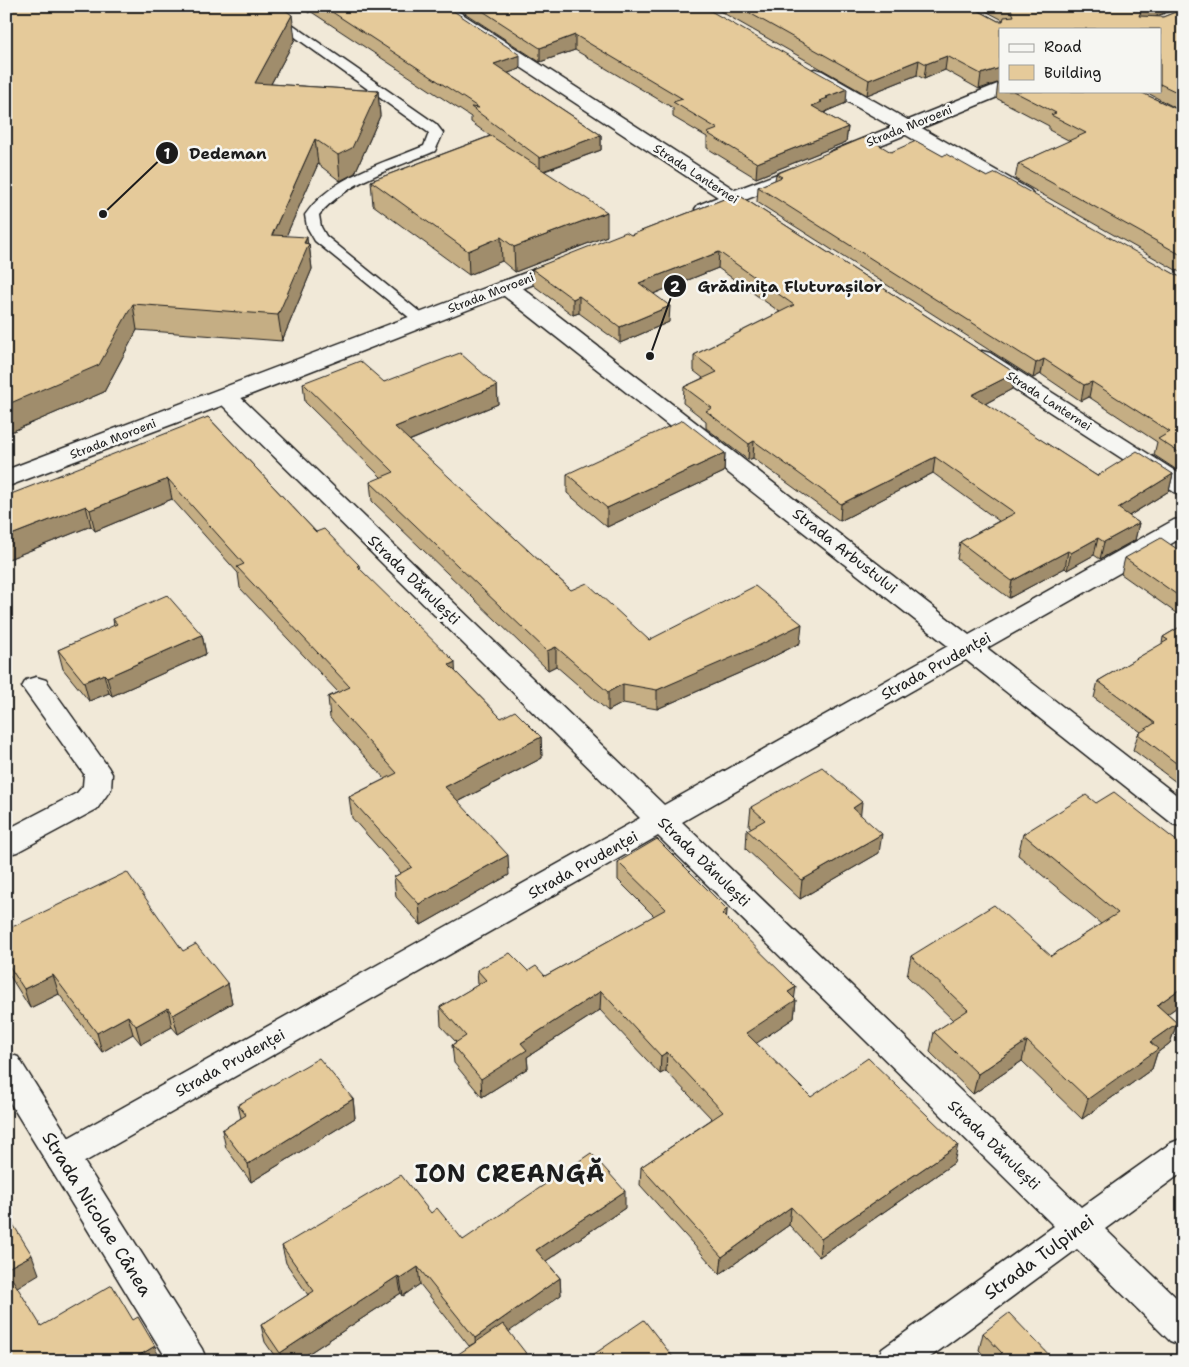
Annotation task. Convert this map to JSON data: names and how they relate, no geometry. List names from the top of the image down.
{
  "streets": {
    "street": [
      "Strada Moroeni",
      "Strada Lanternei",
      "Strada Arbustului",
      "Strada Dănulești",
      "Strada Prudenței",
      "Strada Nicolae Cânea",
      "Strada Tulpinei"
    ]
  },
  "crossings": [
    ["Strada Moroeni", "Strada Lanternei"],
    ["Strada Moroeni", "Strada Arbustului"],
    ["Strada Moroeni", "Strada Dănulești"],
    ["Strada Arbustului", "Strada Prudenței"],
    ["Strada Dănulești", "Strada Prudenței"],
    ["Strada Dănulești", "Strada Tulpinei"],
    ["Strada Prudenței", "Strada Nicolae Cânea"]
  ],
  "districts": ["ION CREANGĂ"],
  "places": ["Dedeman", "Grădinița Fluturașilor"],
  "legend": ["Road", "Building"]
}
